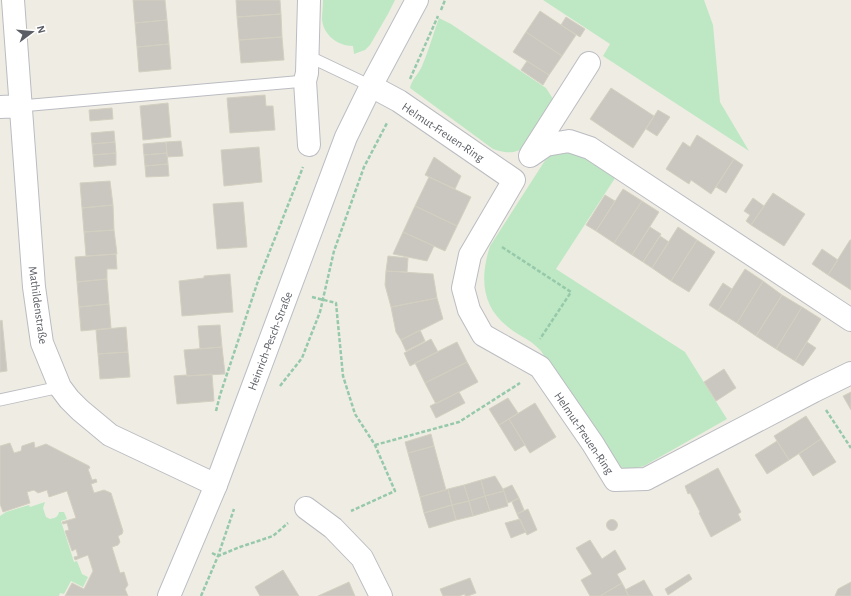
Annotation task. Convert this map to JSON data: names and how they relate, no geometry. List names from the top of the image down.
{
  "streets": {
    "street": ["Helmut-Freuen-Ring", "Mathildenstraße", "Heinrich-Pesch-Straße"]
  },
  "crossings": [
    ["Helmut-Freuen-Ring", "Heinrich-Pesch-Straße"],
    ["Mathildenstraße", "Heinrich-Pesch-Straße"]
  ],
  "north": "right"
}
